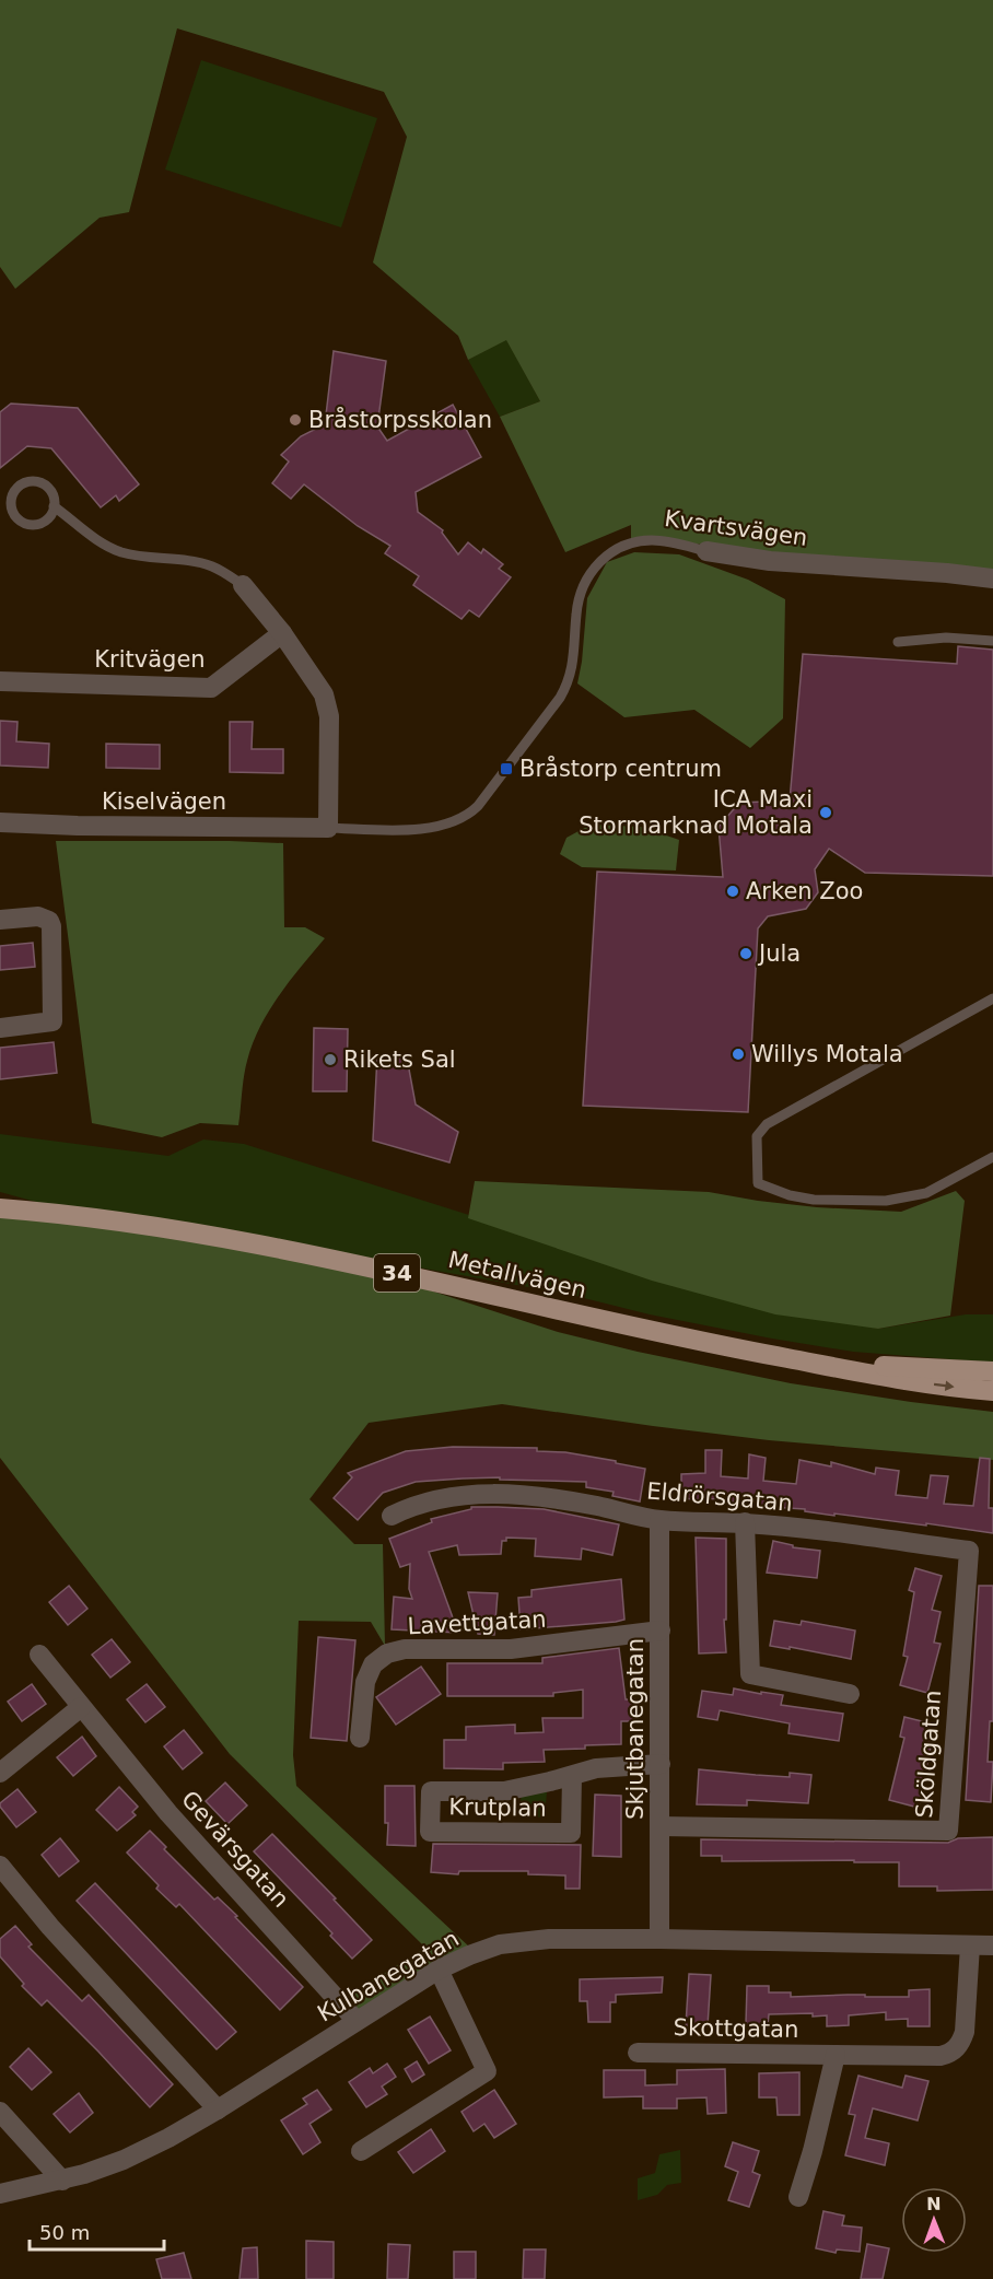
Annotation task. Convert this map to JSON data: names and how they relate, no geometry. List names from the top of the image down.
{
  "streets": {
    "main road": ["34", "Metallvägen"],
    "street": [
      "Kvartsvägen",
      "Kritvägen",
      "Kiselvägen",
      "Eldrörsgatan",
      "Lavettgatan",
      "Skjutbanegatan",
      "Sköldgatan",
      "Krutplan",
      "Gevärsgatan",
      "Kulbanegatan",
      "Skottgatan"
    ]
  },
  "crossings": [
    ["Kvartsvägen", "Kiselvägen"],
    ["Eldrörsgatan", "Skjutbanegatan"],
    ["Eldrörsgatan", "Sköldgatan"],
    ["Lavettgatan", "Skjutbanegatan"],
    ["Skjutbanegatan", "Sköldgatan"],
    ["Skjutbanegatan", "Krutplan"],
    ["Skjutbanegatan", "Kulbanegatan"],
    ["Gevärsgatan", "Kulbanegatan"],
    ["Kulbanegatan", "Skottgatan"]
  ],
  "places": {
    "other": [
      "Bråstorpsskolan",
      "ICA Maxi Stormarknad Motala",
      "Arken Zoo",
      "Jula",
      "Willys Motala",
      "Rikets Sal"
    ],
    "transit": ["Bråstorp centrum"]
  },
  "scale_bar": "50 m",
  "north": "top"
}
